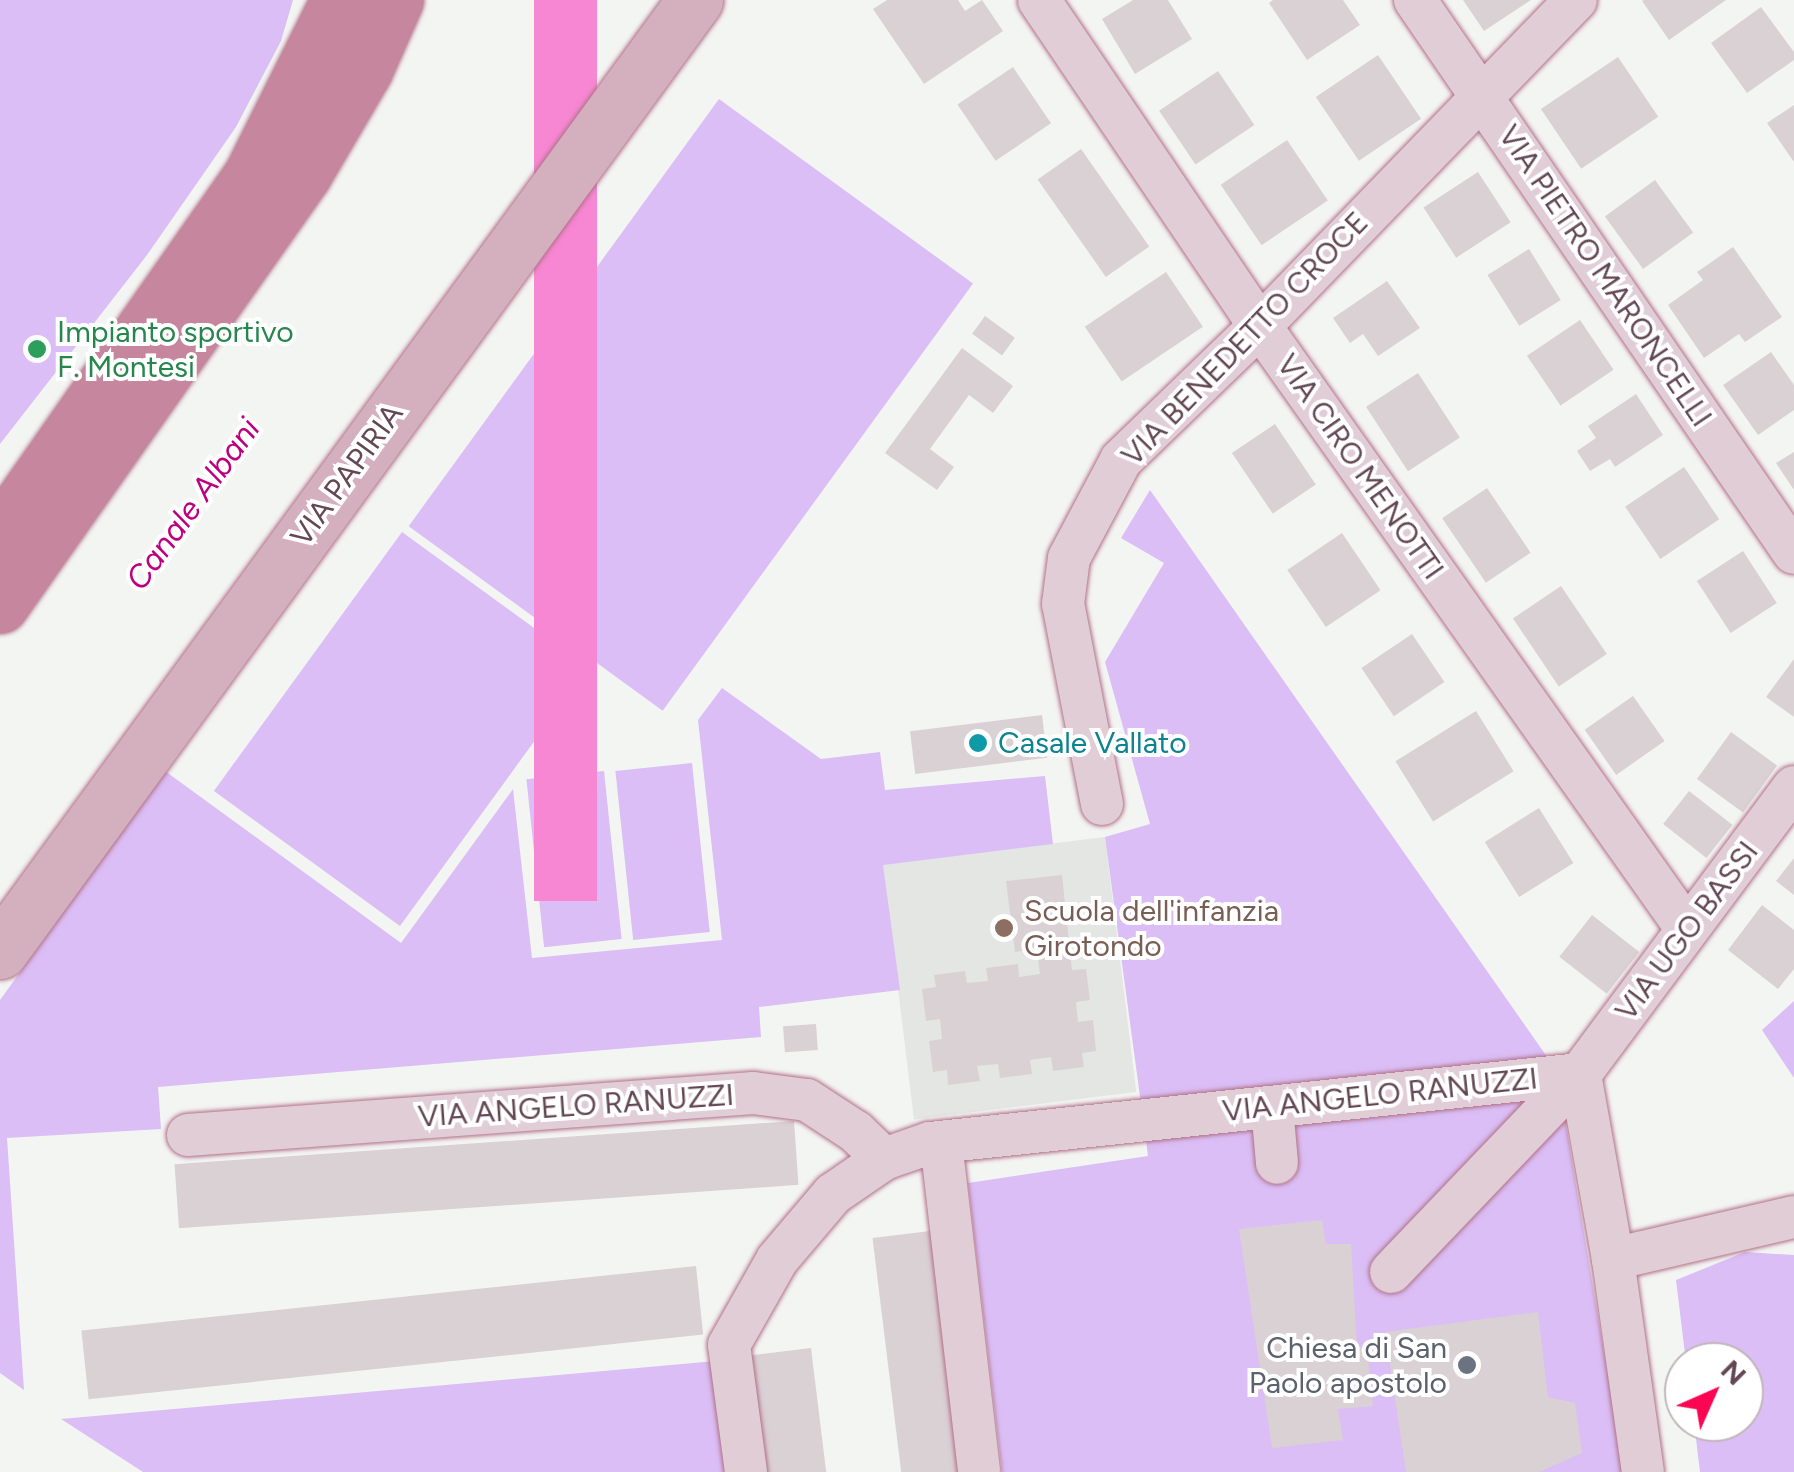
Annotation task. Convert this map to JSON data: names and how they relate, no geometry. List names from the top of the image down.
{
  "streets": {
    "main road": ["VIA PAPIRIA"],
    "street": [
      "VIA PIETRO MARONCELLI",
      "VIA BENEDETTO CROCE",
      "VIA CIRO MENOTTI",
      "VIA UGO BASSI",
      "VIA ANGELO RANUZZI"
    ]
  },
  "crossings": [
    ["VIA PIETRO MARONCELLI", "VIA BENEDETTO CROCE"],
    ["VIA BENEDETTO CROCE", "VIA CIRO MENOTTI"],
    ["VIA CIRO MENOTTI", "VIA UGO BASSI"],
    ["VIA UGO BASSI", "VIA ANGELO RANUZZI"]
  ],
  "water": ["Canale Albani"],
  "places": [
    "Impianto sportivo F. Montesi",
    "Casale Vallato",
    "Scuola dell'infanzia Girotondo",
    "Chiesa di San Paolo apostolo"
  ],
  "north": "top right"
}
